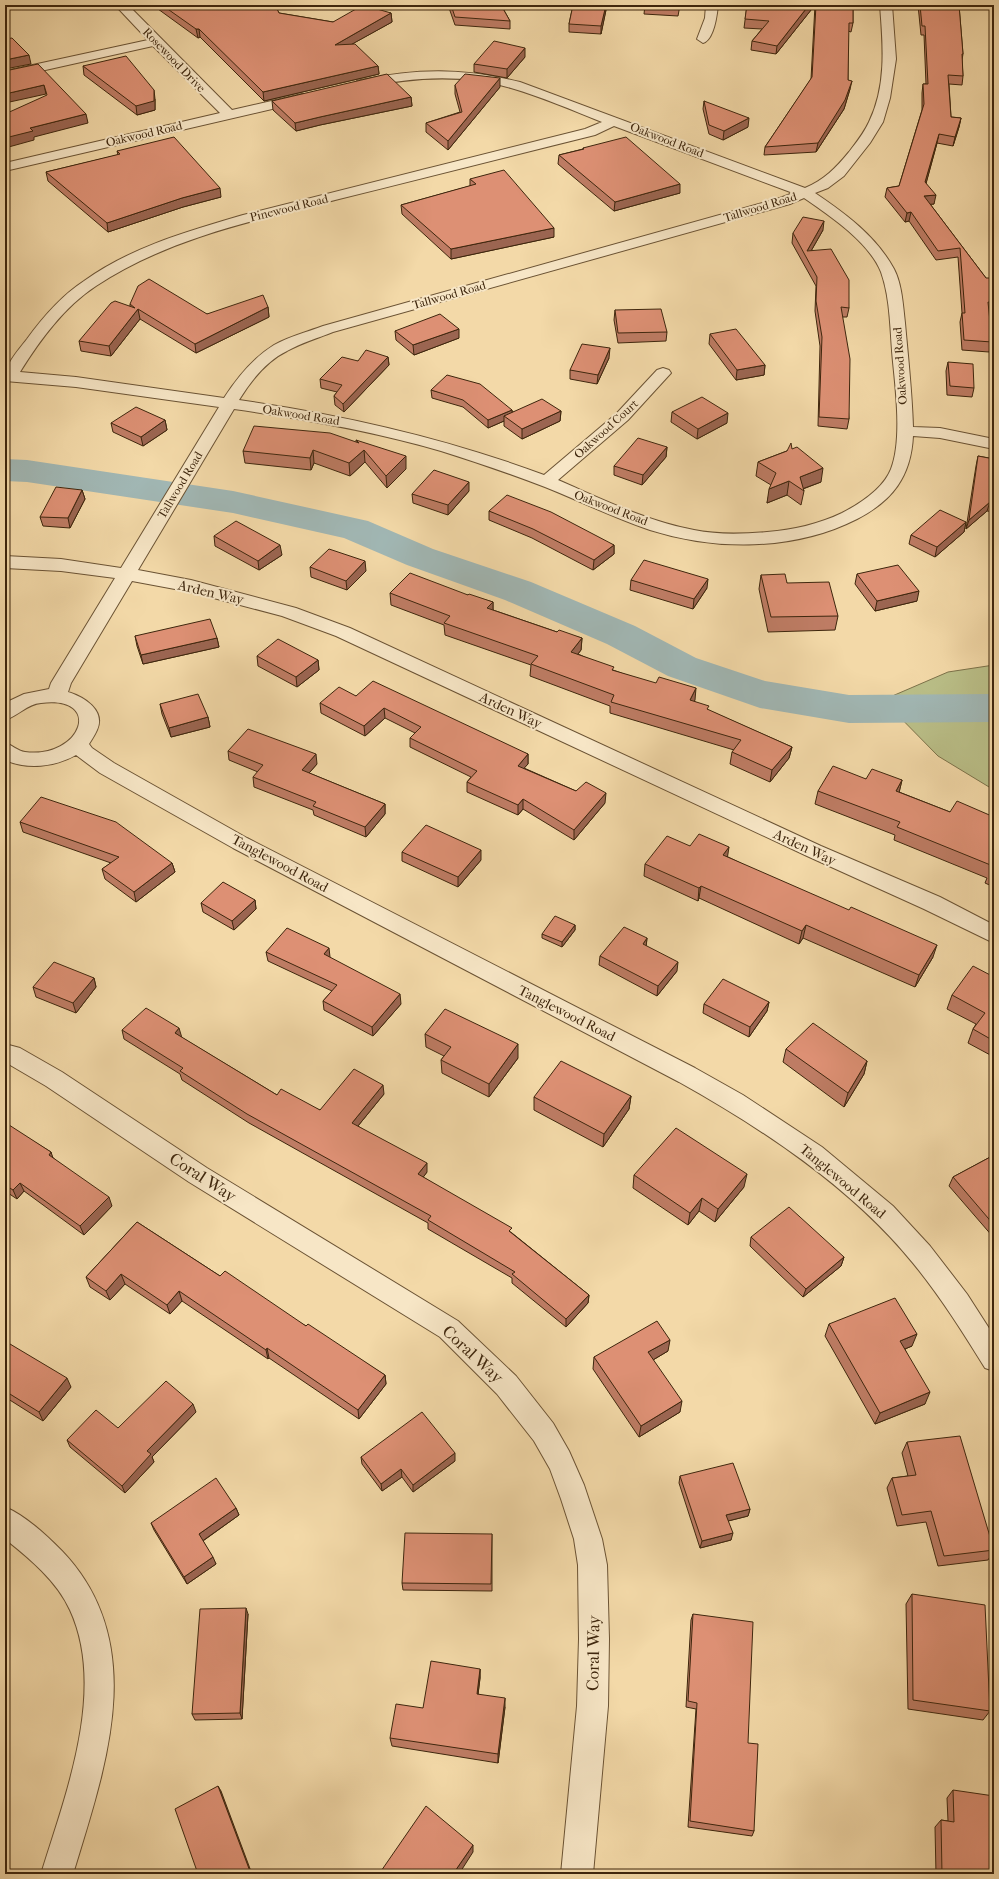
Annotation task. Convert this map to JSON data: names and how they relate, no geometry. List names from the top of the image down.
{
  "streets": {
    "street": [
      "Rosewood Drive",
      "Oakwood Road",
      "Tallwood Road",
      "Pinewood Road",
      "Oakwood Court",
      "Arden Way",
      "Tanglewood Road",
      "Coral Way"
    ]
  },
  "crossings": [
    ["Rosewood Drive", "Oakwood Road"],
    ["Oakwood Road", "Tallwood Road"],
    ["Oakwood Road", "Pinewood Road"],
    ["Oakwood Road", "Oakwood Court"],
    ["Tallwood Road", "Arden Way"]
  ]
}
